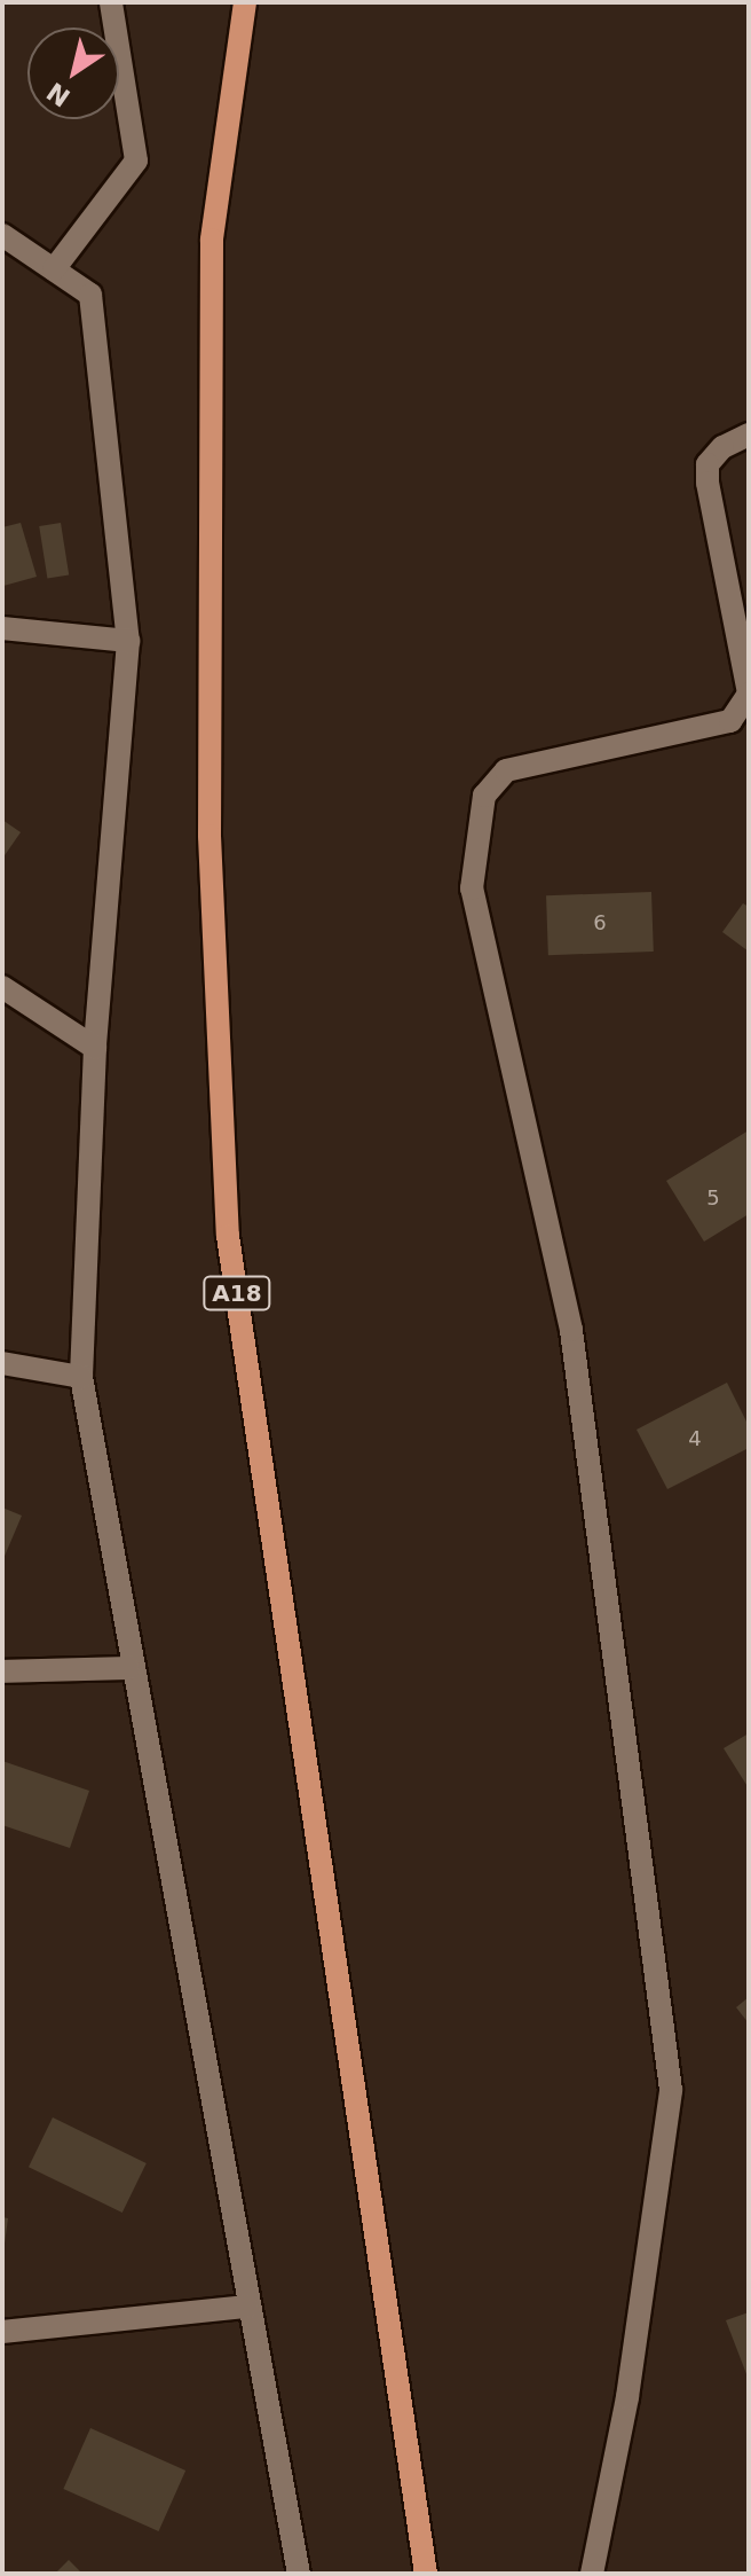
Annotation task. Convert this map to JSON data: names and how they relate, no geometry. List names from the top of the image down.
{
  "streets": {
    "main road": ["A18"]
  },
  "house_numbers": ["6", "5", "4"],
  "north": "bottom left"
}
